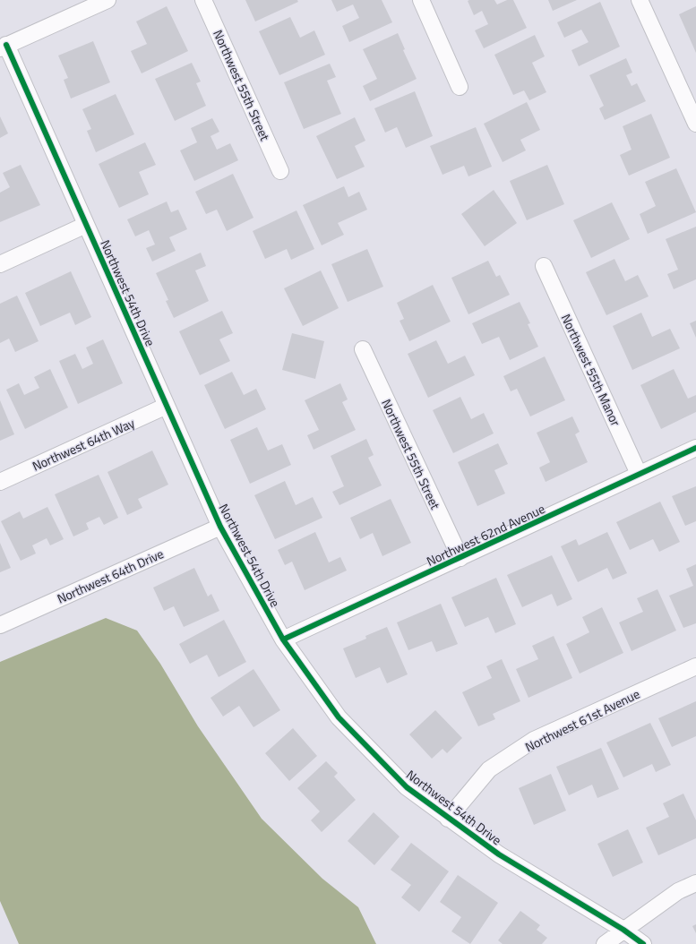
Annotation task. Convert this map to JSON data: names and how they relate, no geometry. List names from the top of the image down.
{
  "streets": {
    "street": [
      "Northwest 55th Street",
      "Northwest 54th Drive",
      "Northwest 55th Manor",
      "Northwest 64th Way",
      "Northwest 62nd Avenue",
      "Northwest 64th Drive",
      "Northwest 61st Avenue"
    ]
  },
  "crossings": [
    ["Northwest 55th Street", "Northwest 62nd Avenue"],
    ["Northwest 54th Drive", "Northwest 64th Way"],
    ["Northwest 54th Drive", "Northwest 62nd Avenue"],
    ["Northwest 54th Drive", "Northwest 64th Drive"],
    ["Northwest 54th Drive", "Northwest 61st Avenue"],
    ["Northwest 55th Manor", "Northwest 62nd Avenue"]
  ]
}
